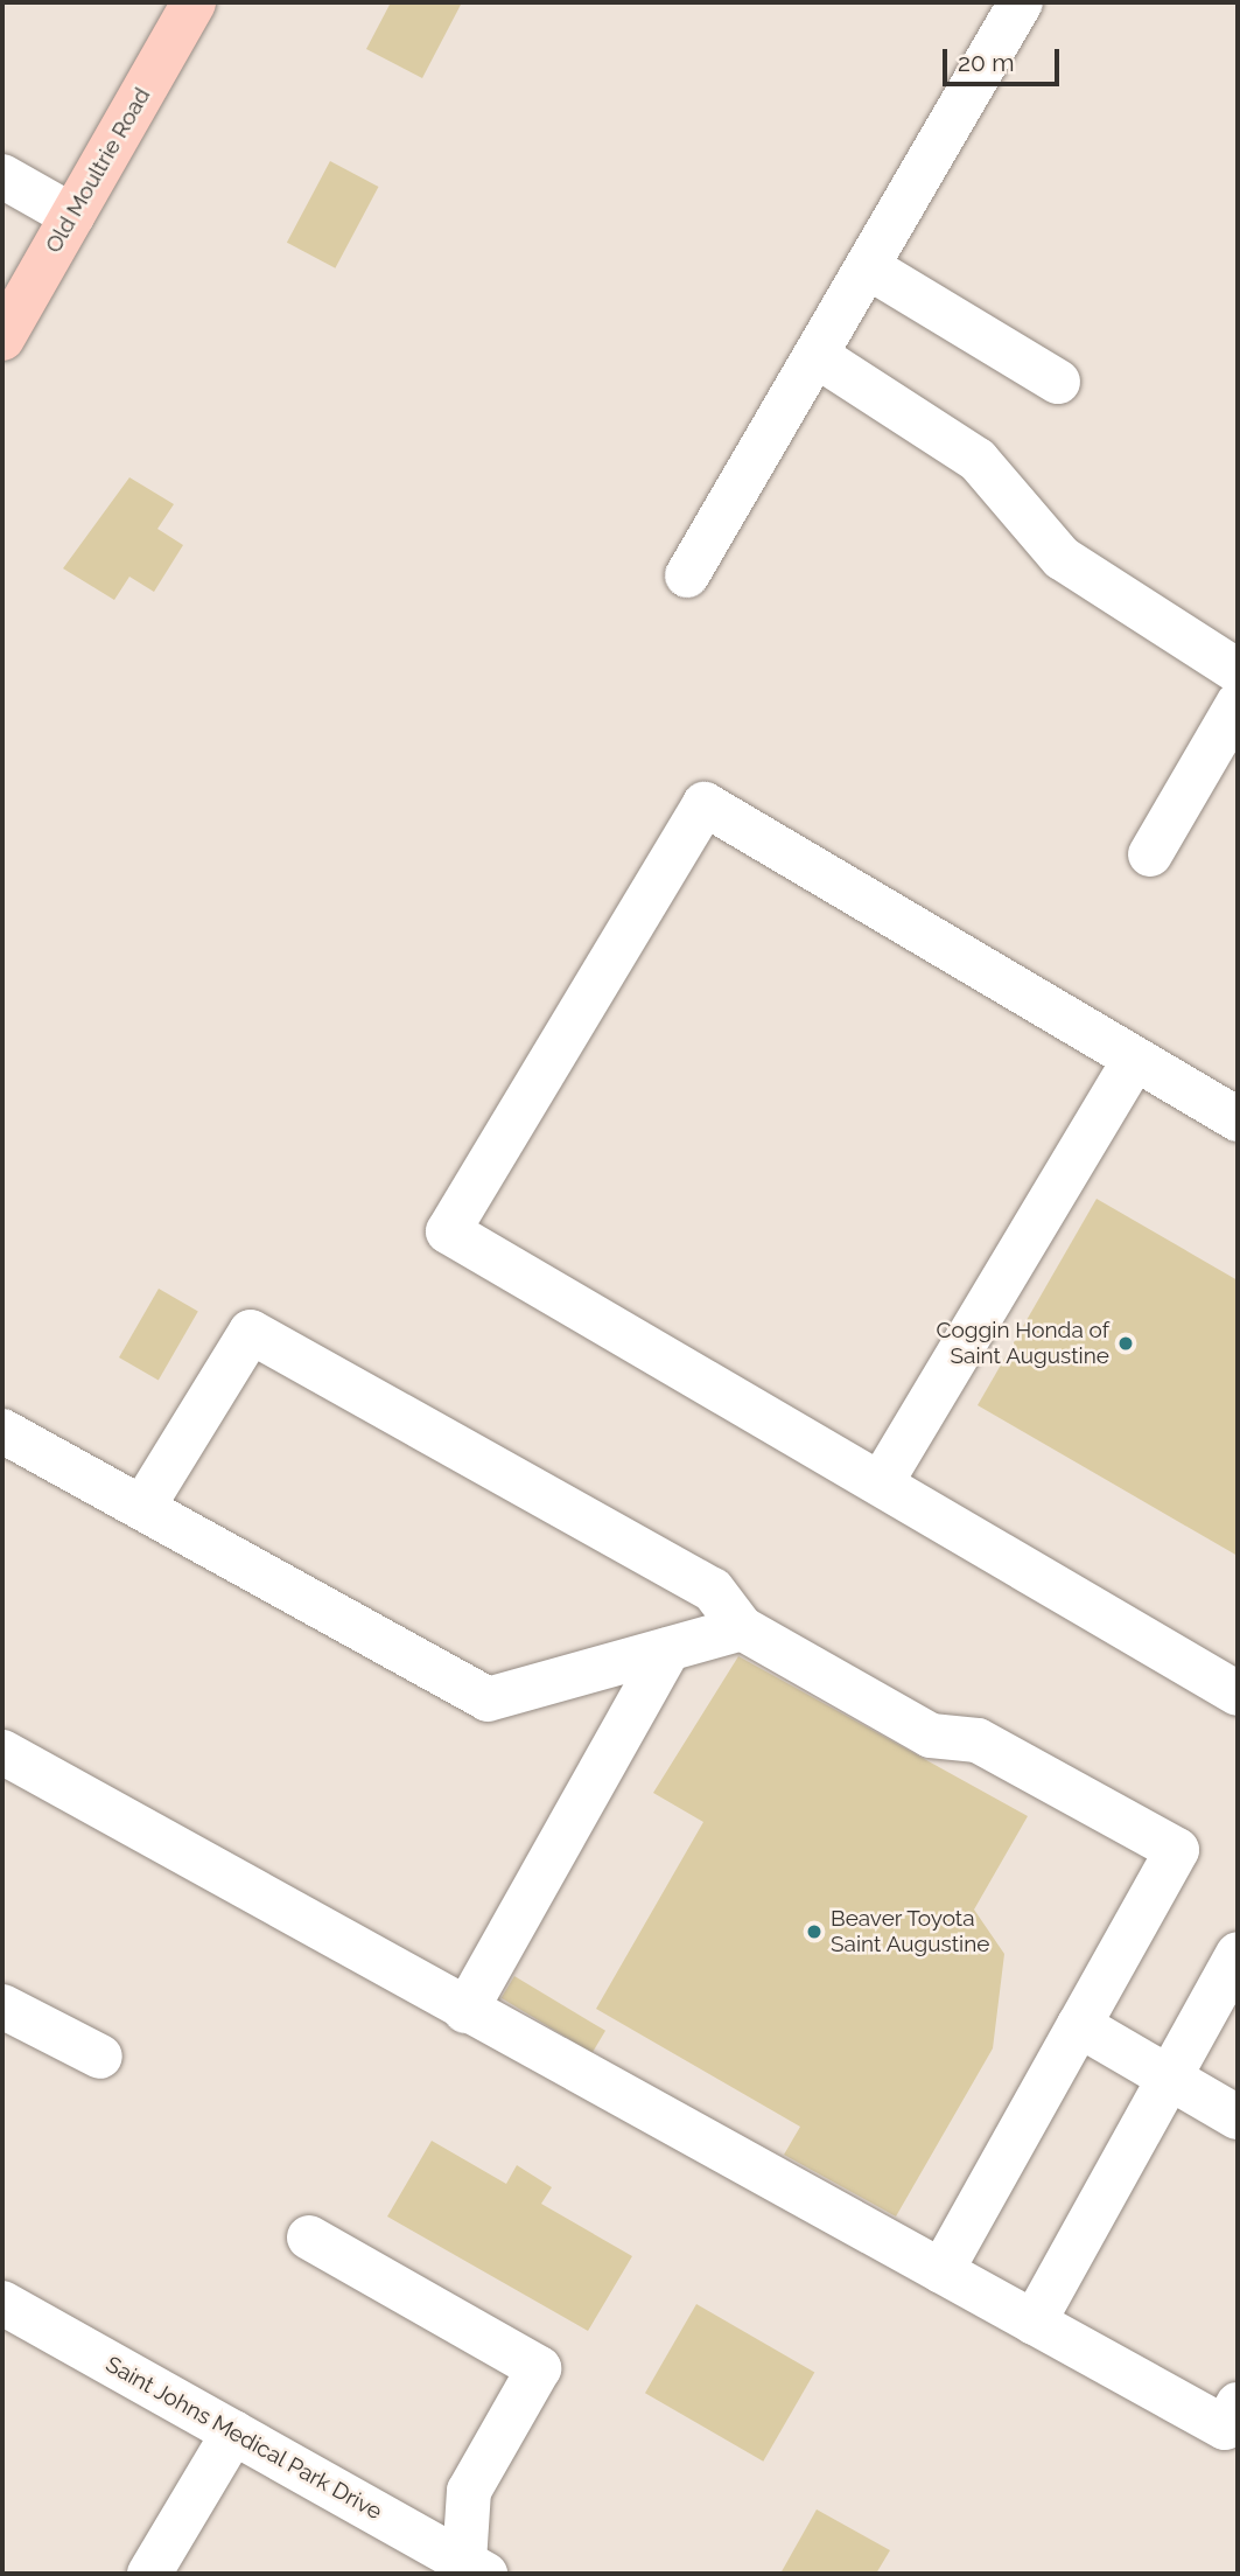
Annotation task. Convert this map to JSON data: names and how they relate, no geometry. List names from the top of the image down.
{
  "streets": {
    "main road": ["Old Moultrie Road"],
    "street": ["Saint Johns Medical Park Drive"]
  },
  "places": ["Coggin Honda of Saint Augustine", "Beaver Toyota Saint Augustine"],
  "scale_bar": "20 m"
}
